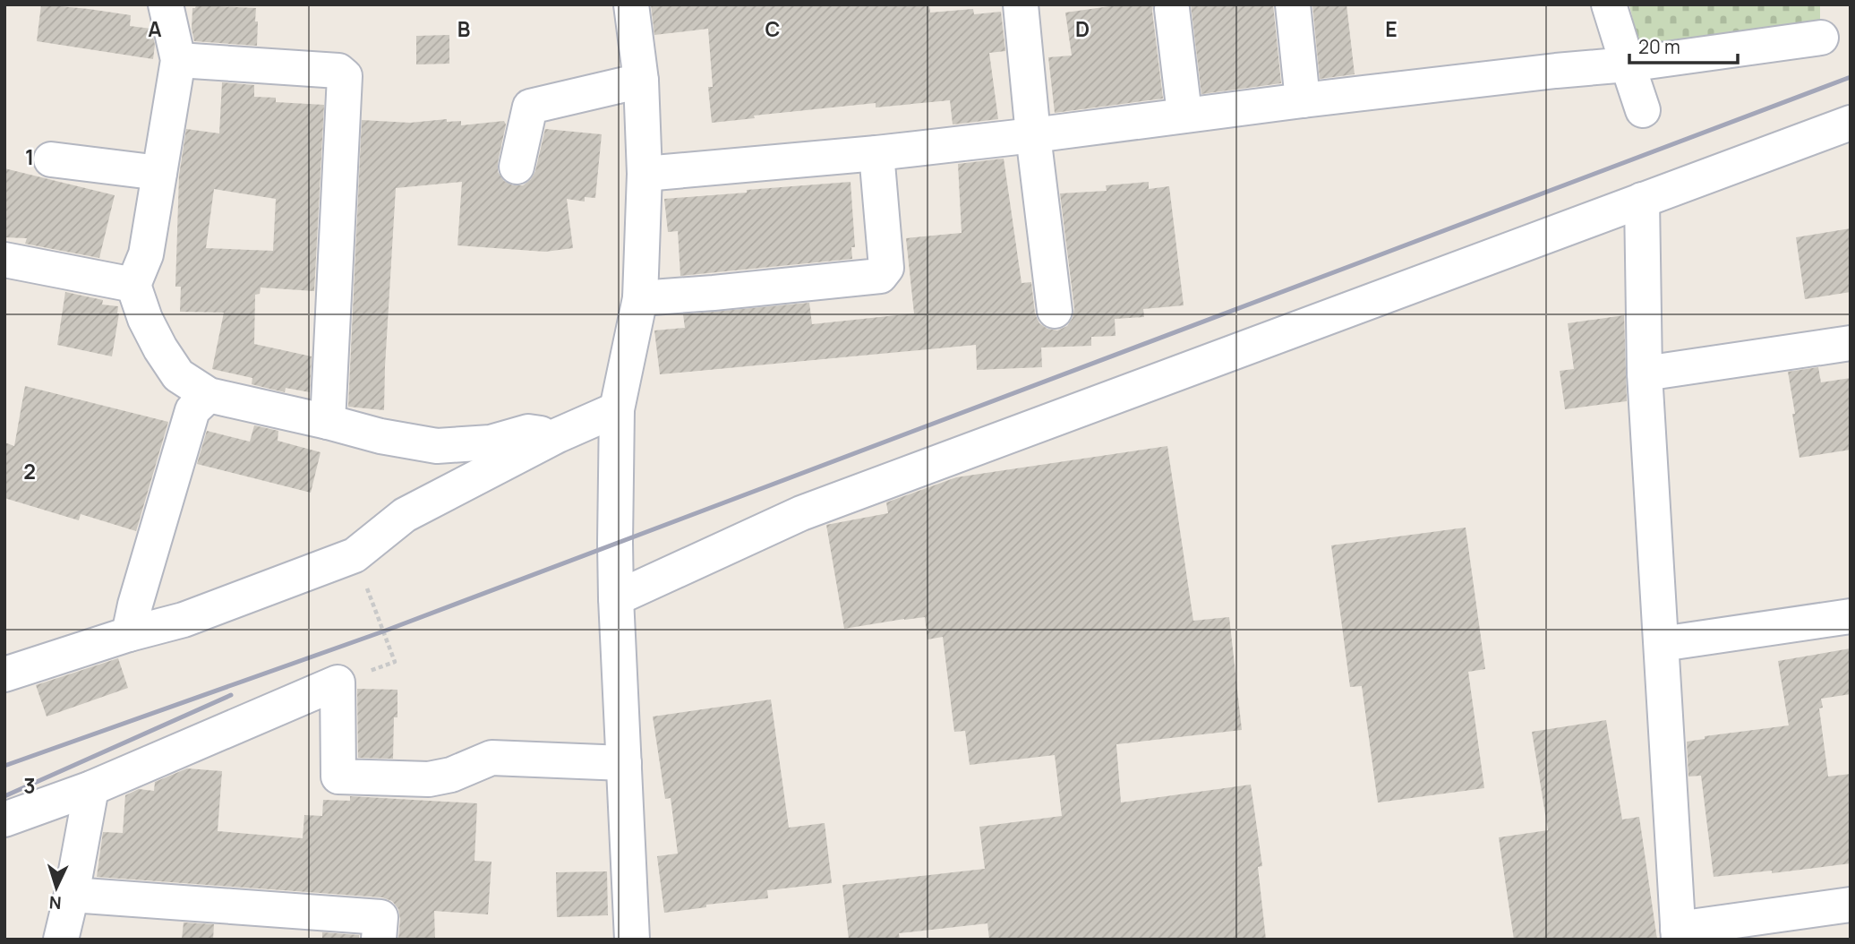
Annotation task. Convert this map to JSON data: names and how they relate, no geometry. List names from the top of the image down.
{
  "scale_bar": "20 m",
  "north": "bottom",
  "grid": {
    "columns": [
      "A",
      "B",
      "C",
      "D",
      "E"
    ],
    "rows": ["1", "2", "3"]
  }
}
